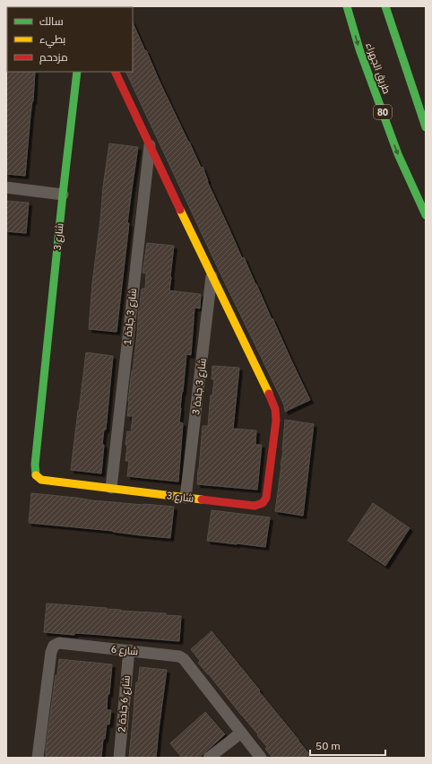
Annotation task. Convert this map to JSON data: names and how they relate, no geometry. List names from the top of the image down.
{
  "streets": {
    "main road": ["طريق الجهراء", "80", "شارع 3"],
    "street": [
      "شارع 3 جادة 1",
      "شارع 3 جادة 3",
      "شارع 6",
      "شارع 6 جادة 2"
    ]
  },
  "crossings": [
    ["شارع 3", "شارع 3 جادة 1"],
    ["شارع 3", "شارع 3 جادة 3"],
    ["شارع 6", "شارع 6 جادة 2"]
  ],
  "legend": ["سالك", "بطيء", "مزدحم"],
  "scale_bar": "50 m"
}
